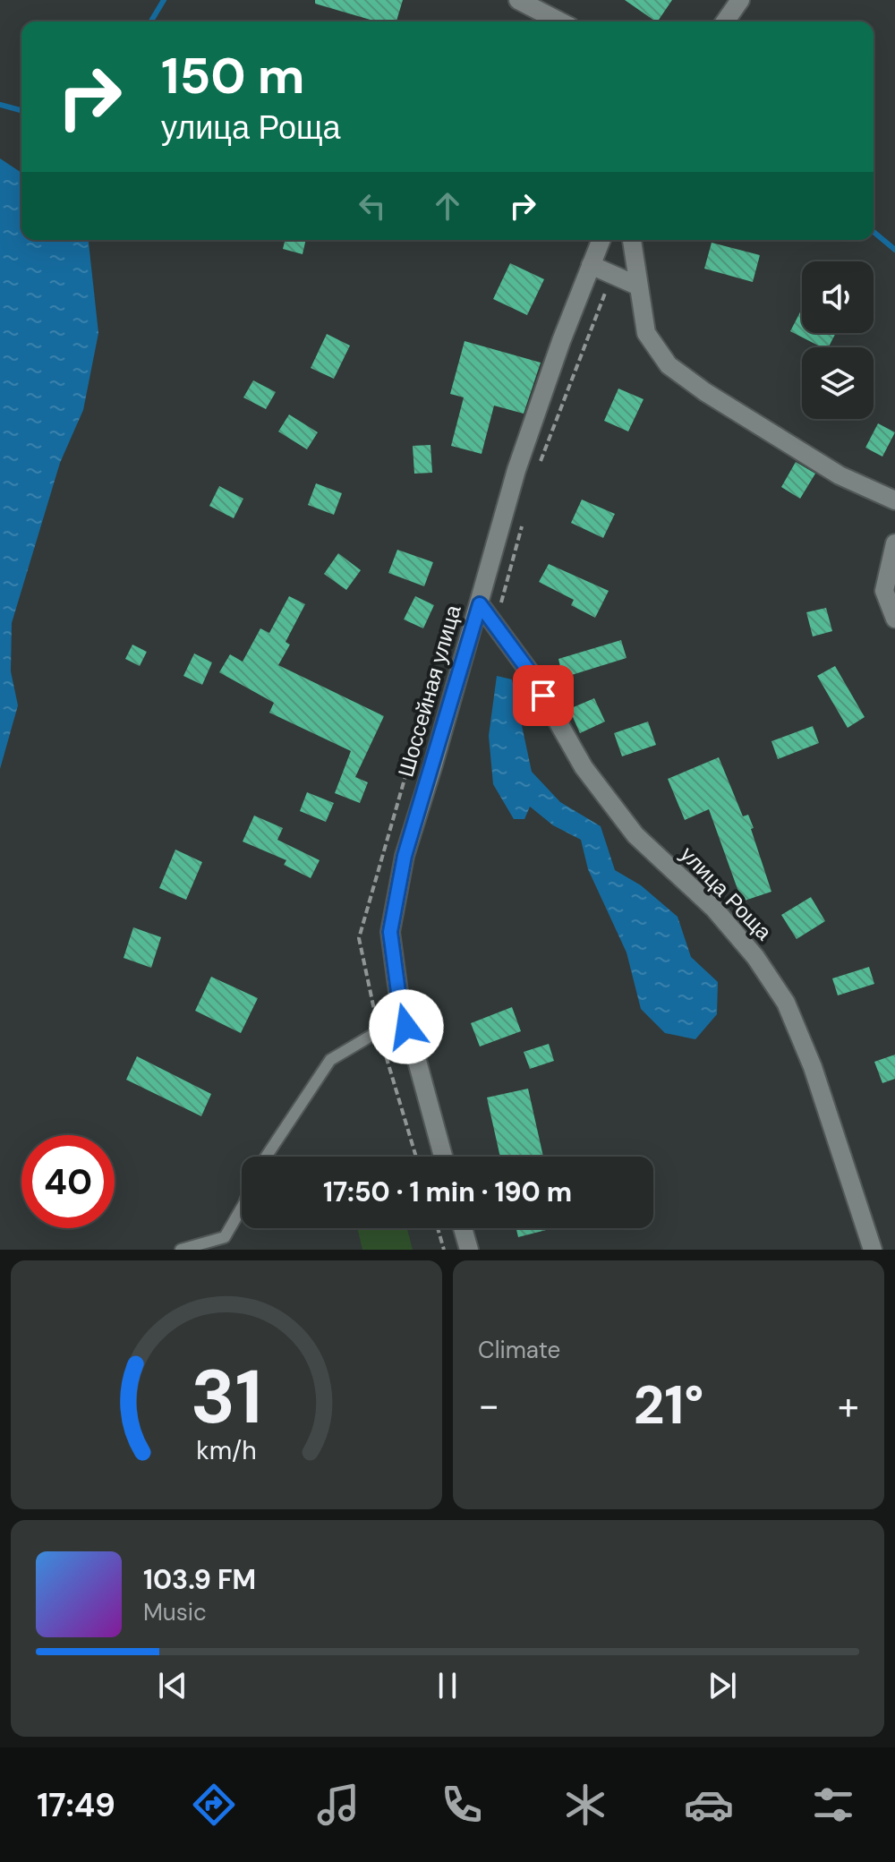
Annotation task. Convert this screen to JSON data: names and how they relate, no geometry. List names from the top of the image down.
{
  "streets": {
    "street": ["Шоссейная улица", "улица Роща"]
  },
  "crossings": [
    ["Шоссейная улица", "улица Роща"]
  ],
  "page": {
    "turn": ["150 m", "улица Роща"],
    "limit": "40",
    "trip": "17:50 · 1 min · 190 m",
    "tile": "Climate",
    "heat": ["−", "21°", "+"],
    "song": ["103.9 FM", "Music"],
    "tabs": "17:49",
    "gauge": ["31", "km/h"]
  }
}
